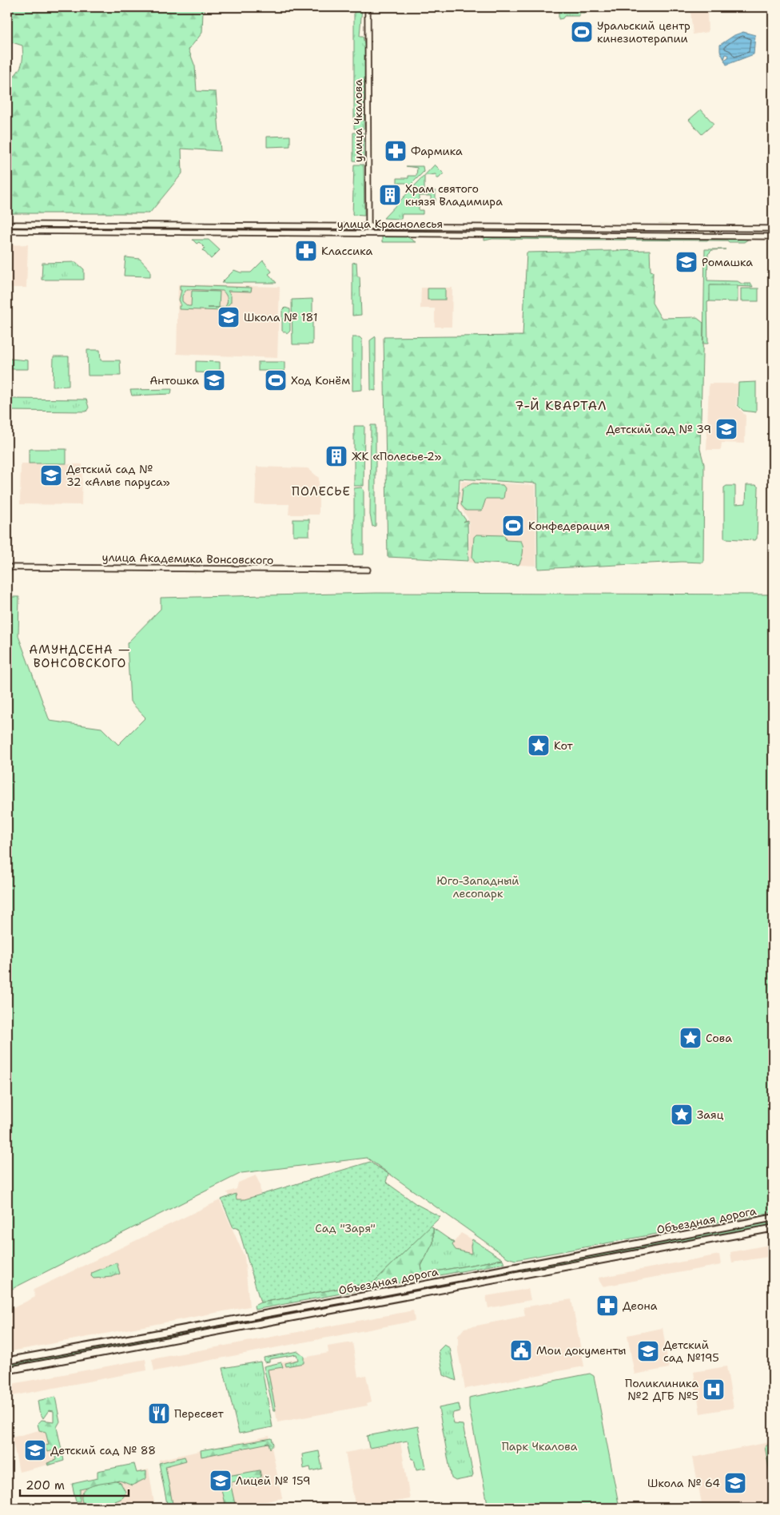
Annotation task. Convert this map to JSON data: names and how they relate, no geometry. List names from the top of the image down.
{
  "streets": {
    "main road": ["Объездная дорога"],
    "street": ["улица Чкалова", "улица Краснолесья", "улица Академика Вонсовского"]
  },
  "crossings": [
    ["улица Чкалова", "улица Краснолесья"]
  ],
  "districts": ["7-Й КВАРТАЛ", "ПОЛЕСЬЕ", "АМУНДСЕНА — ВОНСОВСКОГО"],
  "parks": ["Юго-Западный лесопарк", "Сад \"Заря\"", "Парк Чкалова"],
  "places": {
    "sports": ["Уральский центр кинезиотерапии", "Ход Конём", "Конфедерация"],
    "pharmacy": ["Фармика", "Классика", "Деона"],
    "building": ["Храм святого князя Владимира", "ЖК «Полесье-2»"],
    "school or university": [
      "Ромашка",
      "Школа № 181",
      "Антошка",
      "Детский сад № 39",
      "Детский сад № 32 «Алые паруса»",
      "Детский сад №195",
      "Детский сад № 88",
      "Лицей № 159",
      "Школа № 64"
    ],
    "place": ["Кот", "Сова", "Заяц"],
    "public building": ["Мои документы"],
    "hospital": ["Поликлиника №2 ДГБ №5"],
    "restaurant": ["Пересвет"]
  },
  "scale_bar": "200 m"
}
